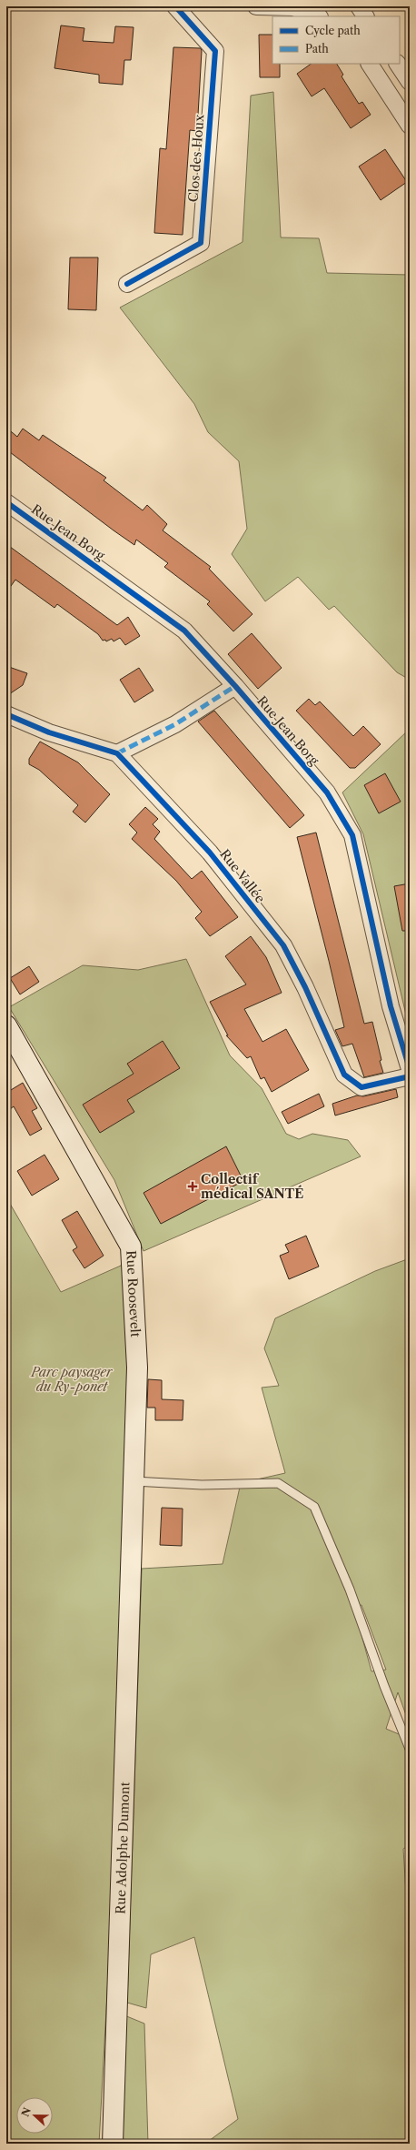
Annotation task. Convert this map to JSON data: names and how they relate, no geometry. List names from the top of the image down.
{
  "streets": {
    "main road": ["Rue Roosevelt", "Rue Adolphe Dumont"],
    "street": ["Clos des Houx", "Rue Jean Borg", "Rue Vallée"]
  },
  "crossings": [
    ["Rue Roosevelt", "Rue Adolphe Dumont"]
  ],
  "parks": ["Parc paysager du Ry-ponet"],
  "places": {
    "health": ["Collectif médical SANTÉ"]
  },
  "legend": ["Cycle path", "Path"],
  "north": "left"
}
